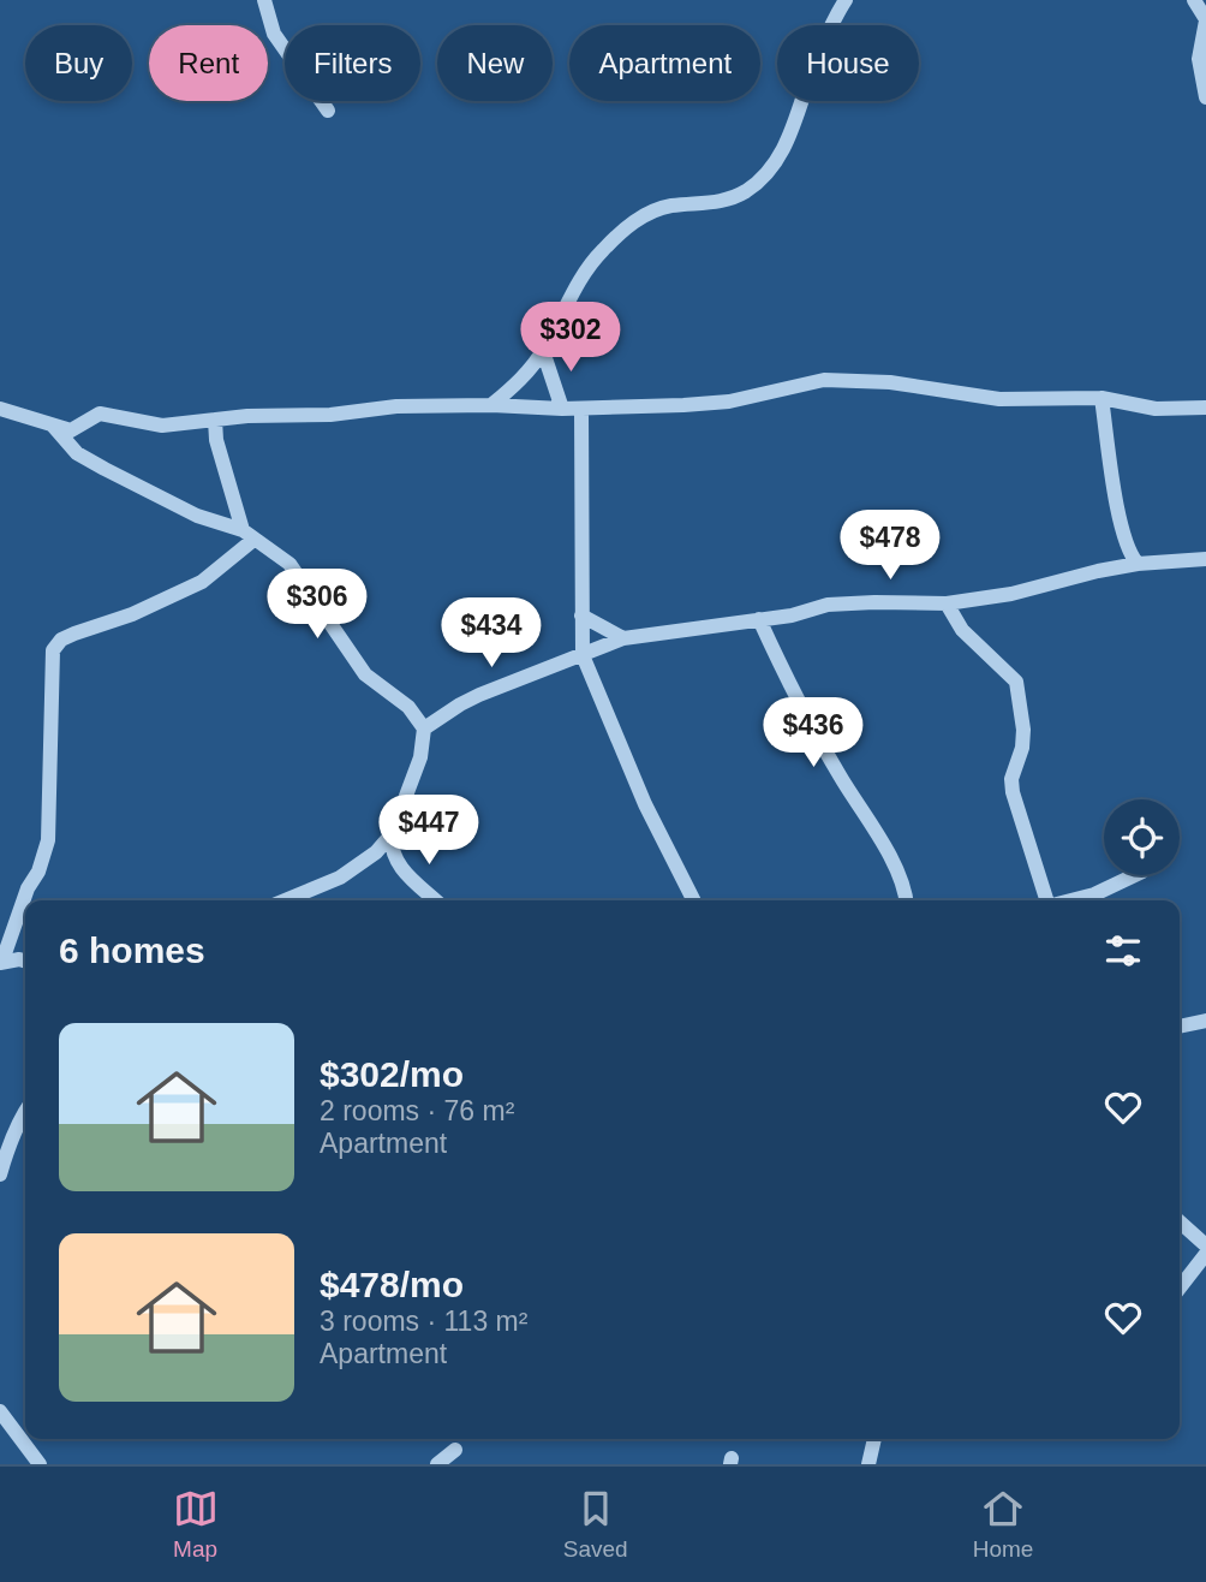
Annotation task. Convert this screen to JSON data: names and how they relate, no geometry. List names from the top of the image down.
{
  "page": {
    "chip": [
      "Buy",
      "Rent",
      "Filters",
      "New",
      "Apartment",
      "House"
    ],
    "price": [
      "$302",
      "$478",
      "$306",
      "$434",
      "$436",
      "$447"
    ],
    "heading": "6 homes",
    "list": [
      {
        "name": "$302/mo",
        "note": "2 rooms · 76 m² · Apartment"
      },
      {
        "name": "$478/mo",
        "note": "3 rooms · 113 m² · Apartment"
      }
    ],
    "tabs": ["Map", "Saved", "Home"]
  }
}
